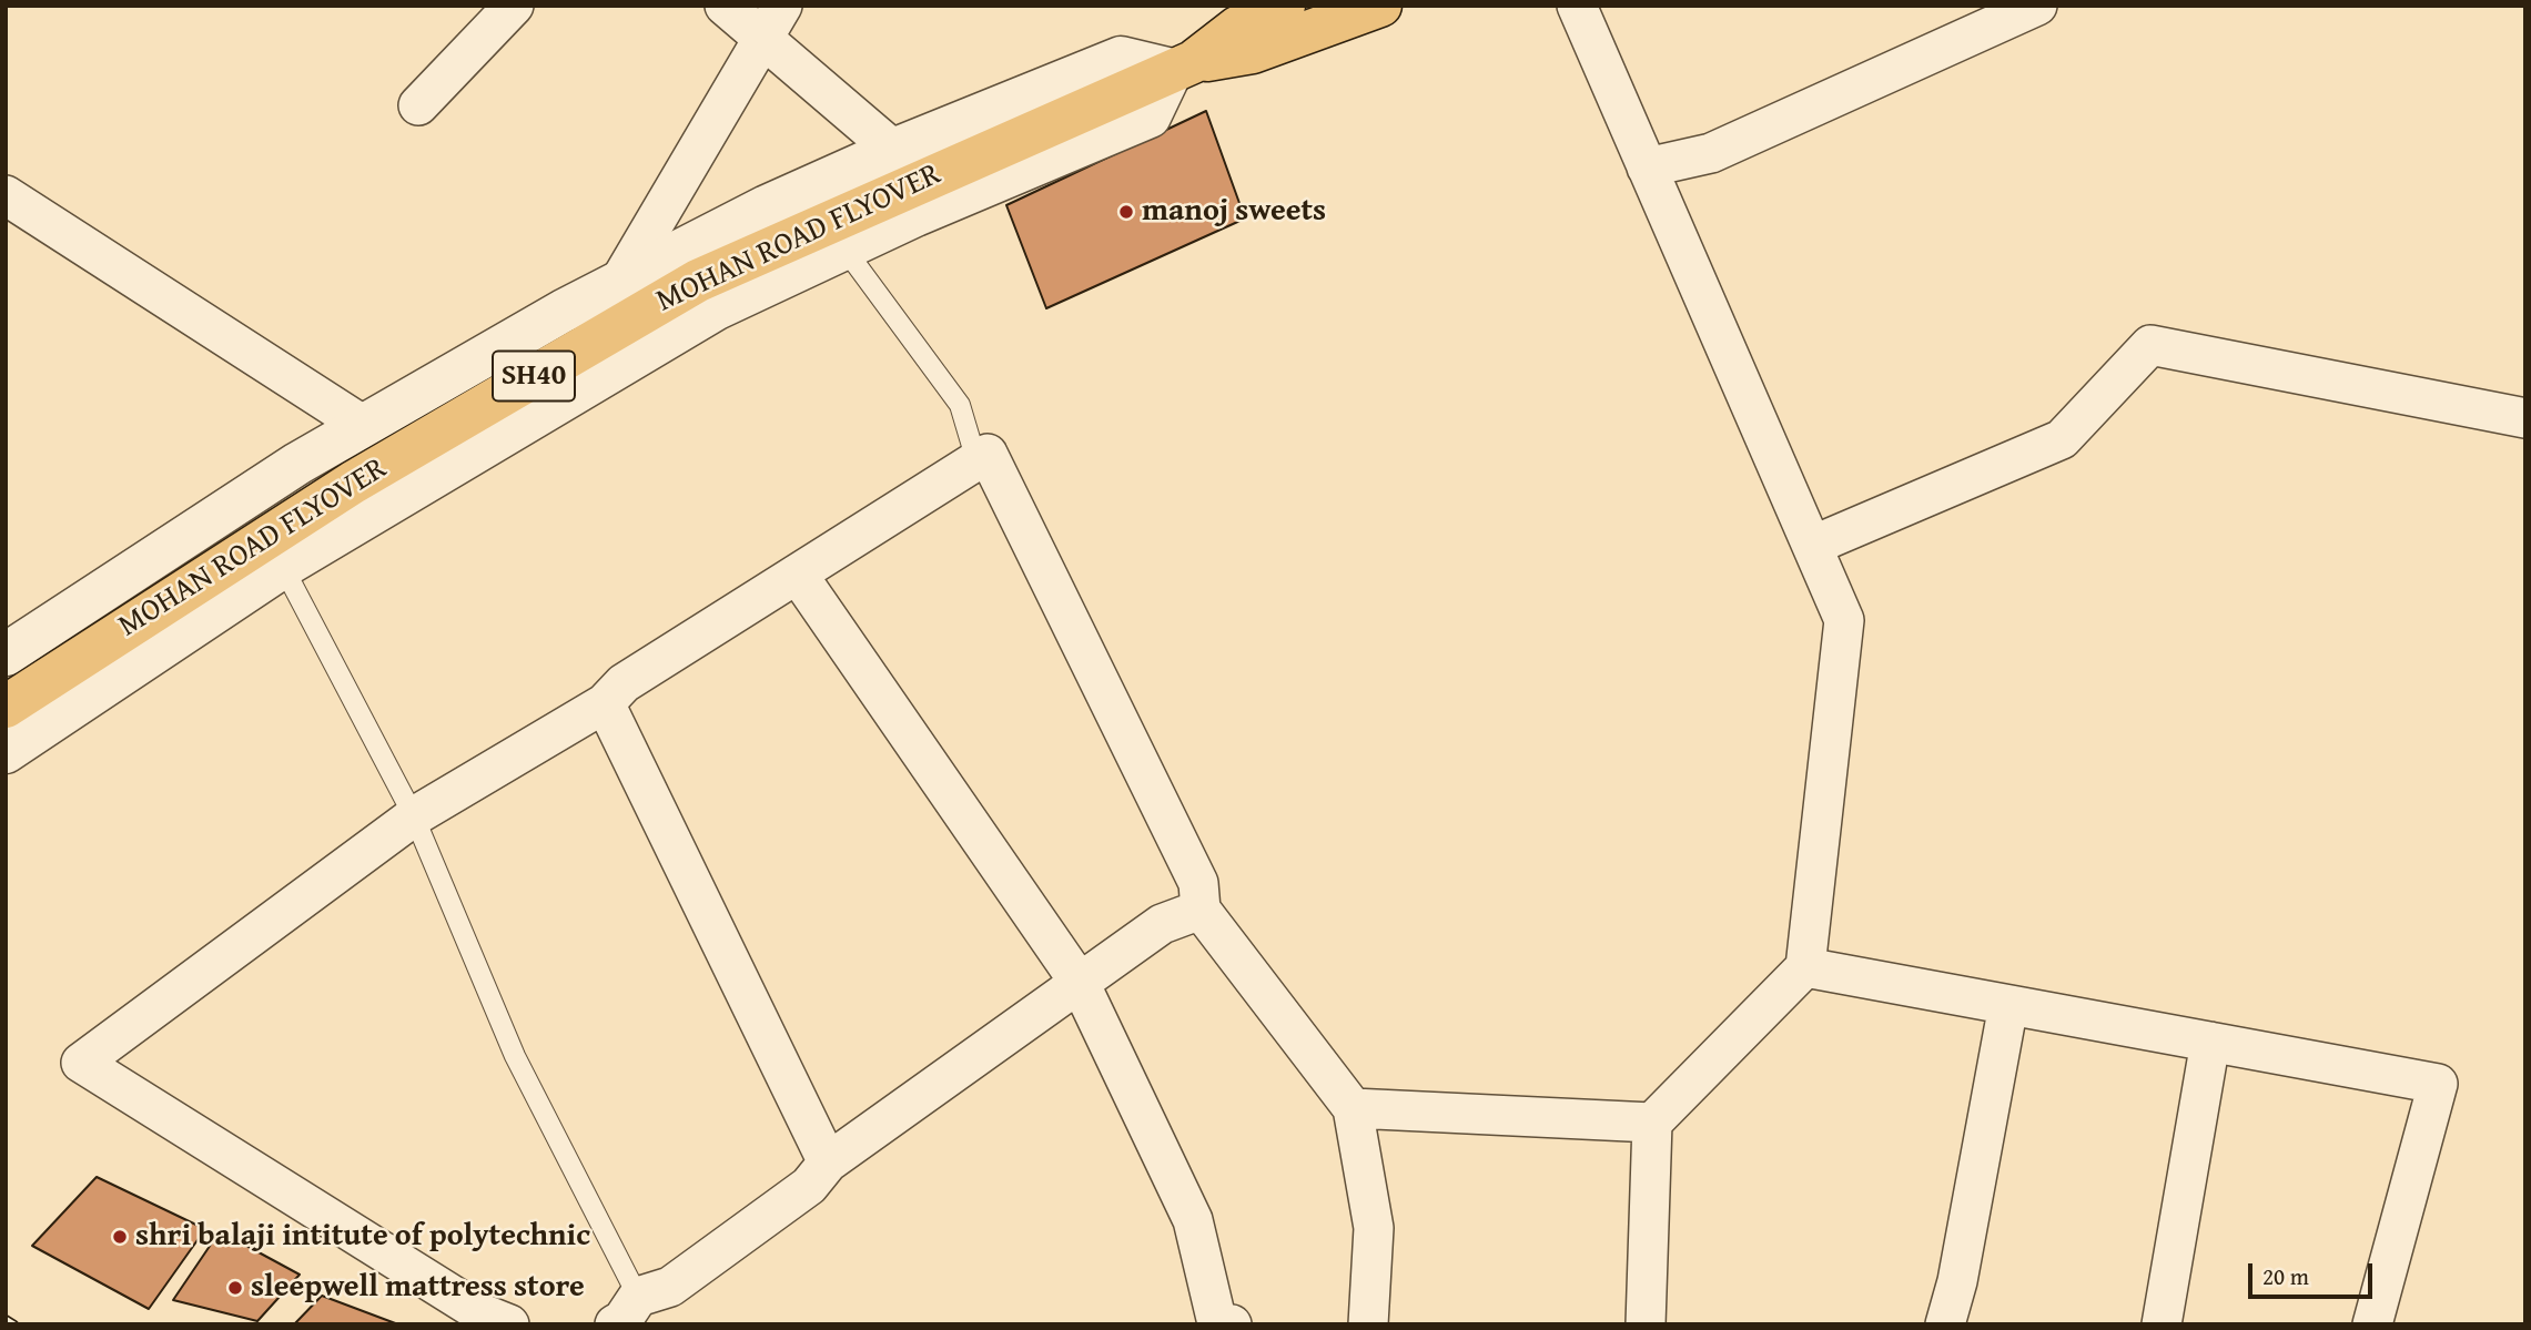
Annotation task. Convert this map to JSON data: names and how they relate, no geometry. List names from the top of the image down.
{
  "streets": {
    "main road": ["MOHAN ROAD FLYOVER", "SH40"]
  },
  "crossings": [
    ["MOHAN ROAD FLYOVER", "SH40"]
  ],
  "places": ["manoj sweets", "shri balaji intitute of polytechnic", "sleepwell mattress store"],
  "scale_bar": "20 m"
}
